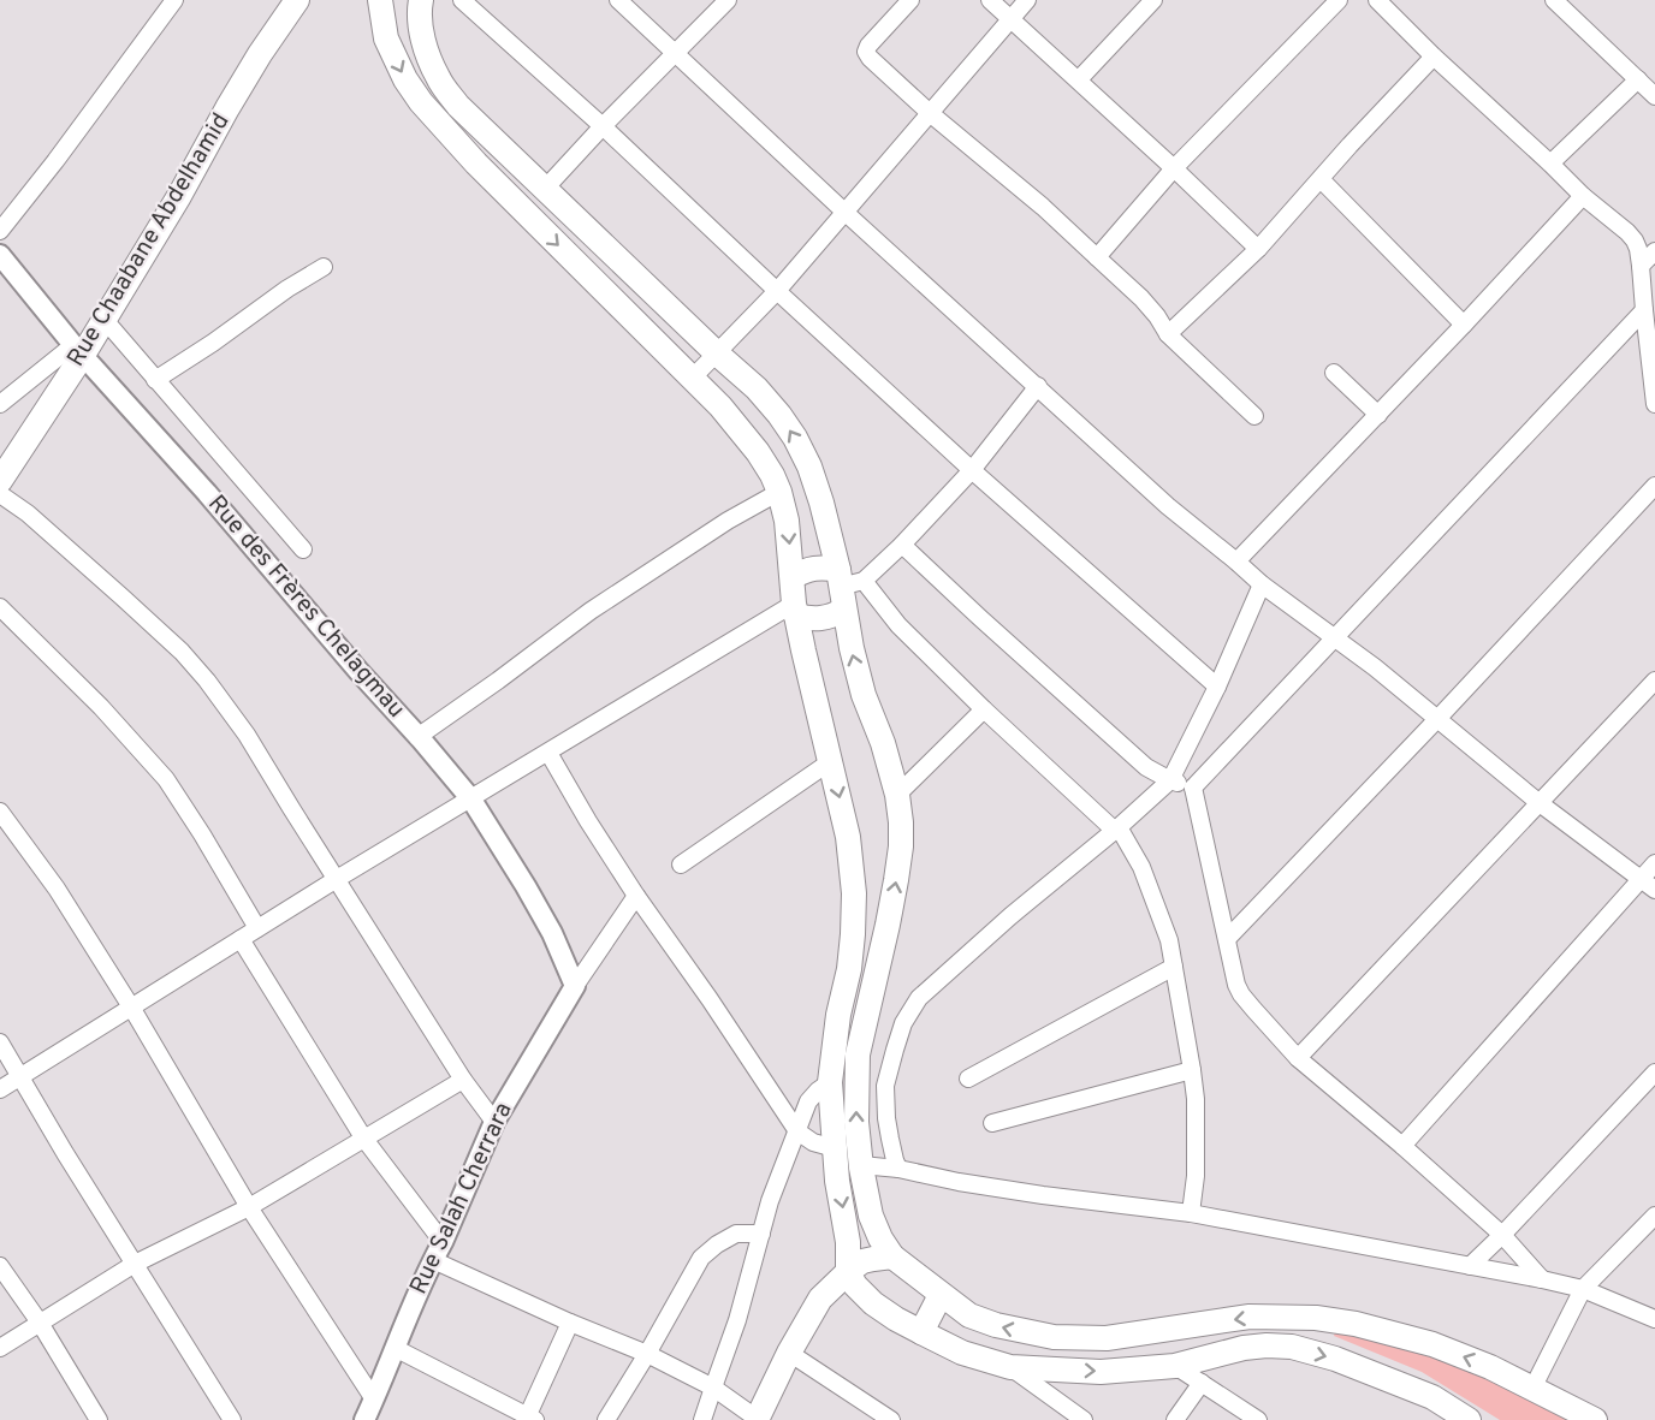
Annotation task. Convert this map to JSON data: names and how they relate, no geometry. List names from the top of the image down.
{
  "streets": {
    "main road": ["Rue Chaabane Abdelhamid"],
    "street": ["Rue des Frères Chelagmau", "Rue Salah Cherrara"]
  },
  "crossings": [
    ["Rue Chaabane Abdelhamid", "Rue des Frères Chelagmau"],
    ["Rue des Frères Chelagmau", "Rue Salah Cherrara"]
  ]
}
